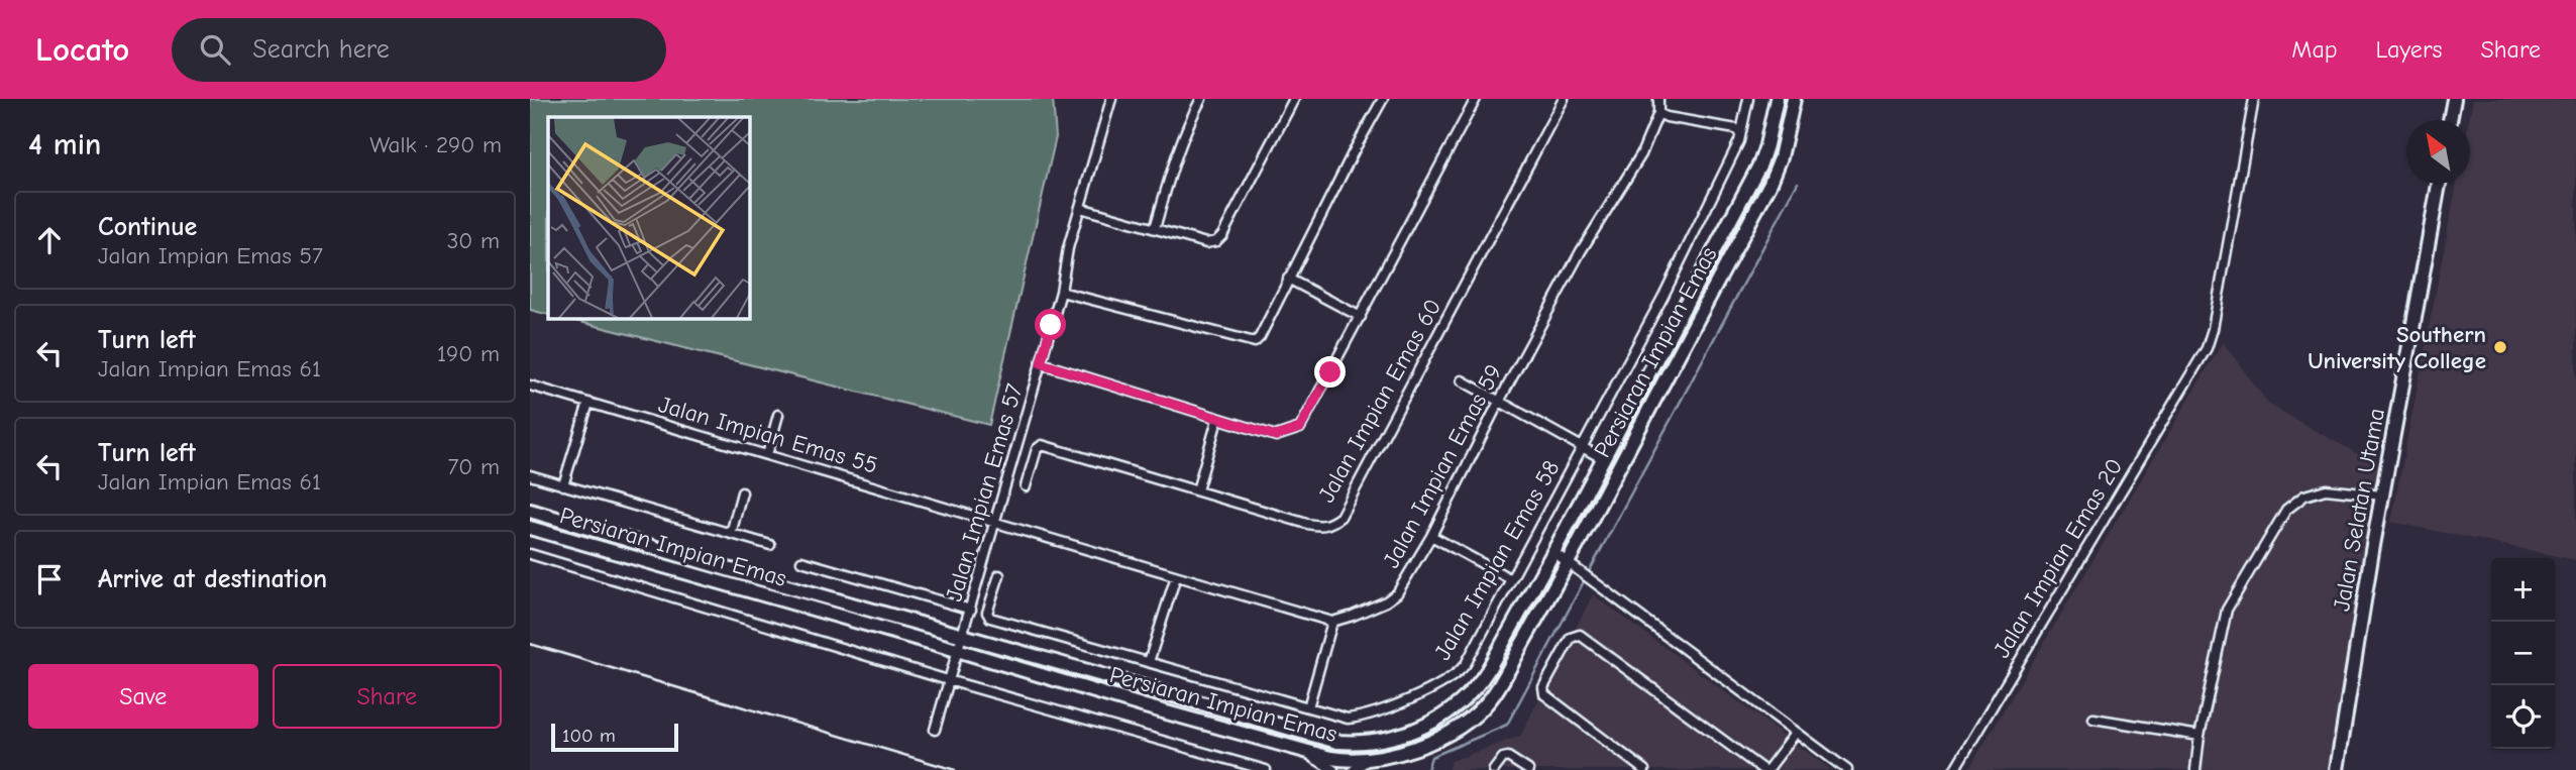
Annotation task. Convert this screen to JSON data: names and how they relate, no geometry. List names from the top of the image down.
{
  "streets": {
    "main road": ["Persiaran Impian Emas", "Jalan Selatan Utama"],
    "street": [
      "Jalan Impian Emas 60",
      "Jalan Impian Emas 55",
      "Jalan Impian Emas 59",
      "Jalan Impian Emas 57",
      "Jalan Impian Emas 20",
      "Jalan Impian Emas 58"
    ]
  },
  "crossings": [
    ["Persiaran Impian Emas", "Jalan Impian Emas 57"],
    ["Jalan Impian Emas 55", "Jalan Impian Emas 57"]
  ],
  "places": ["Southern University College"],
  "scale_bar": "100 m",
  "north": "top left",
  "page": {
    "header": "Locato",
    "search": "Search here",
    "nav": ["Map", "Layers", "Share"],
    "heading": ["4 min", "Walk · 290 m"],
    "list": [
      ["Continue", "Jalan Impian Emas 57", "30 m"],
      ["Turn left", "Jalan Impian Emas 61", "190 m"],
      ["Turn left", "Jalan Impian Emas 61", "70 m"],
      "Arrive at destination"
    ],
    "map_buttons": ["+", "−"],
    "buttons": ["Save", "Share"],
    "scale": "100 m"
  }
}
